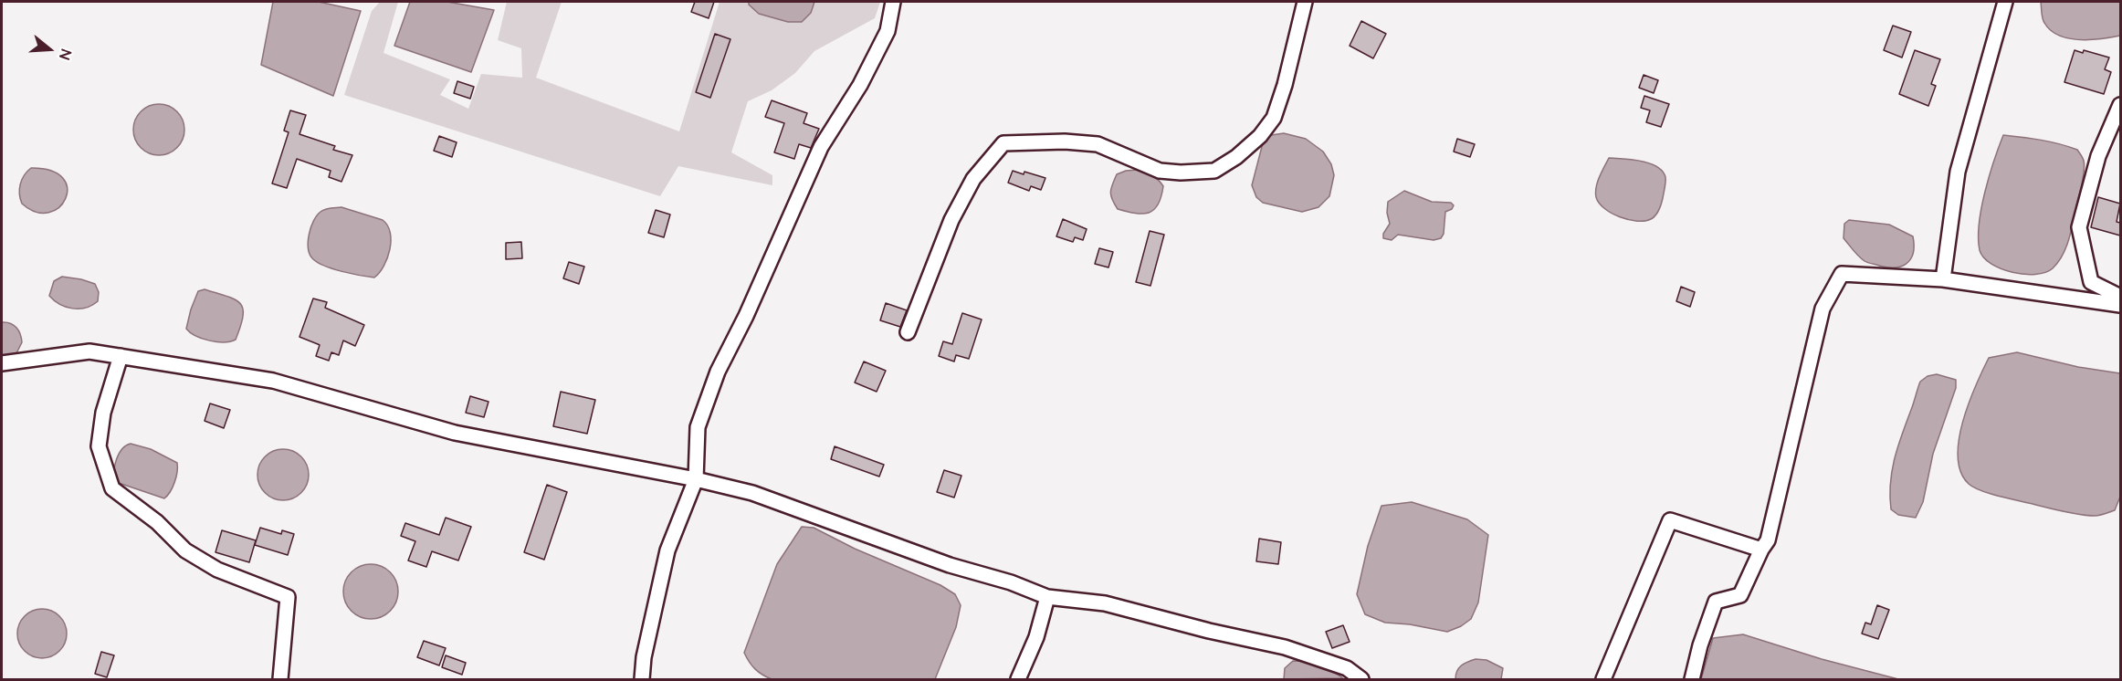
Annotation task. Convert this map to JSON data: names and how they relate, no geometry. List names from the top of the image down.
{
  "north": "right"
}
